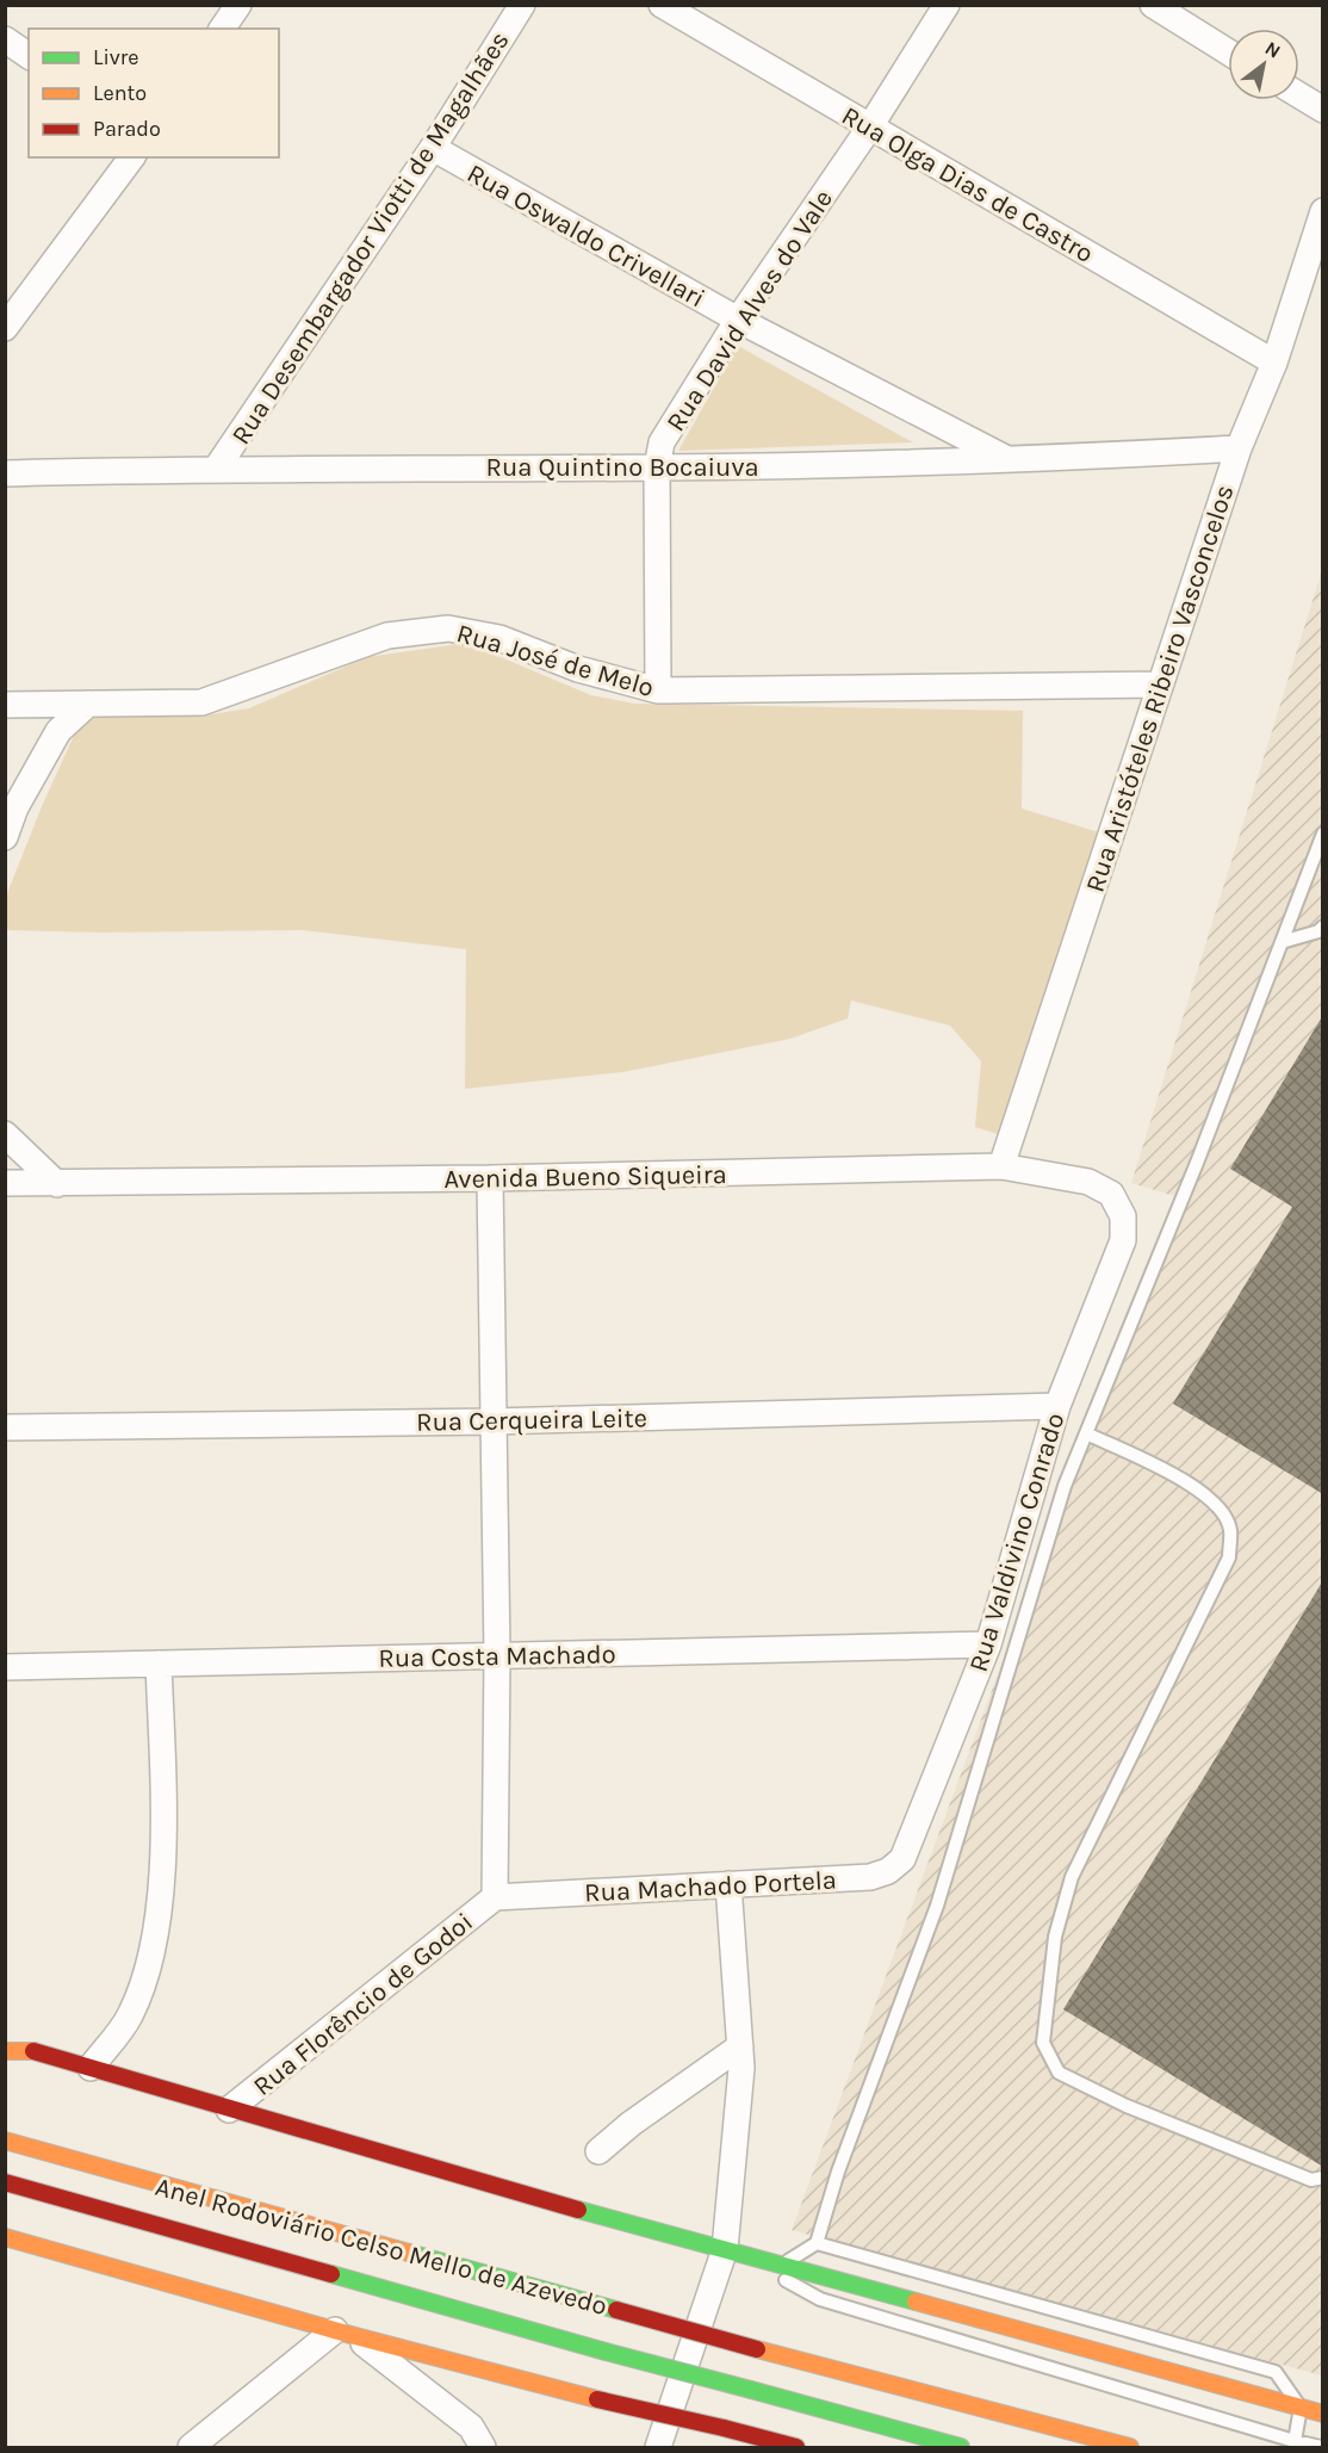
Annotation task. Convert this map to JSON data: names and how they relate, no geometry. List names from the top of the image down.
{
  "streets": {
    "main road": ["Anel Rodoviário Celso Mello de Azevedo"],
    "street": [
      "Rua Olga Dias de Castro",
      "Rua Oswaldo Crivellari",
      "Rua Desembargador Viotti de Magalhães",
      "Rua David Alves do Vale",
      "Rua Quintino Bocaiuva",
      "Rua José de Melo",
      "Rua Aristóteles Ribeiro Vasconcelos",
      "Avenida Bueno Siqueira",
      "Rua Cerqueira Leite",
      "Rua Valdivino Conrado",
      "Rua Costa Machado",
      "Rua Machado Portela",
      "Rua Florêncio de Godoi"
    ]
  },
  "crossings": [
    ["Rua Olga Dias de Castro", "Rua David Alves do Vale"],
    ["Rua Olga Dias de Castro", "Rua Aristóteles Ribeiro Vasconcelos"],
    ["Rua Oswaldo Crivellari", "Rua Desembargador Viotti de Magalhães"],
    ["Rua Oswaldo Crivellari", "Rua David Alves do Vale"],
    ["Rua Oswaldo Crivellari", "Rua Quintino Bocaiuva"],
    ["Rua Desembargador Viotti de Magalhães", "Rua Quintino Bocaiuva"],
    ["Rua David Alves do Vale", "Rua Quintino Bocaiuva"],
    ["Rua David Alves do Vale", "Rua José de Melo"],
    ["Rua Quintino Bocaiuva", "Rua Aristóteles Ribeiro Vasconcelos"],
    ["Rua José de Melo", "Rua Aristóteles Ribeiro Vasconcelos"],
    ["Rua Aristóteles Ribeiro Vasconcelos", "Avenida Bueno Siqueira"],
    ["Avenida Bueno Siqueira", "Rua Valdivino Conrado"],
    ["Rua Cerqueira Leite", "Rua Valdivino Conrado"],
    ["Rua Valdivino Conrado", "Rua Costa Machado"],
    ["Rua Valdivino Conrado", "Rua Machado Portela"],
    ["Rua Machado Portela", "Rua Florêncio de Godoi"]
  ],
  "legend": ["Livre", "Lento", "Parado"],
  "north": "top right"
}
